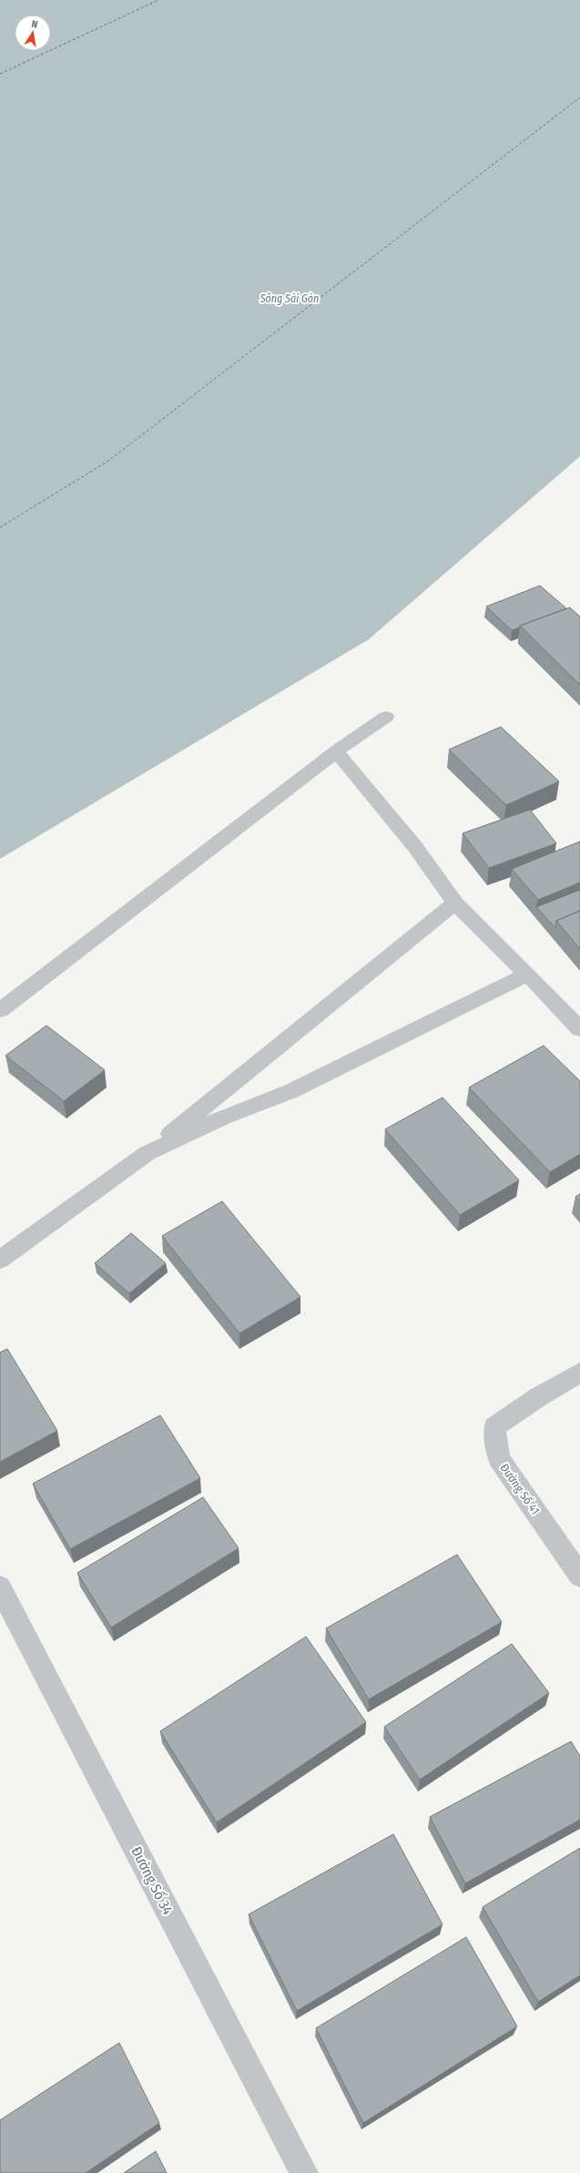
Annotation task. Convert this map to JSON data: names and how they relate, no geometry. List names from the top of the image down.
{
  "streets": {
    "street": ["Đường Số 41", "Đường Số 34"]
  },
  "water": ["Sông Sài Gòn"],
  "north": "top"
}
